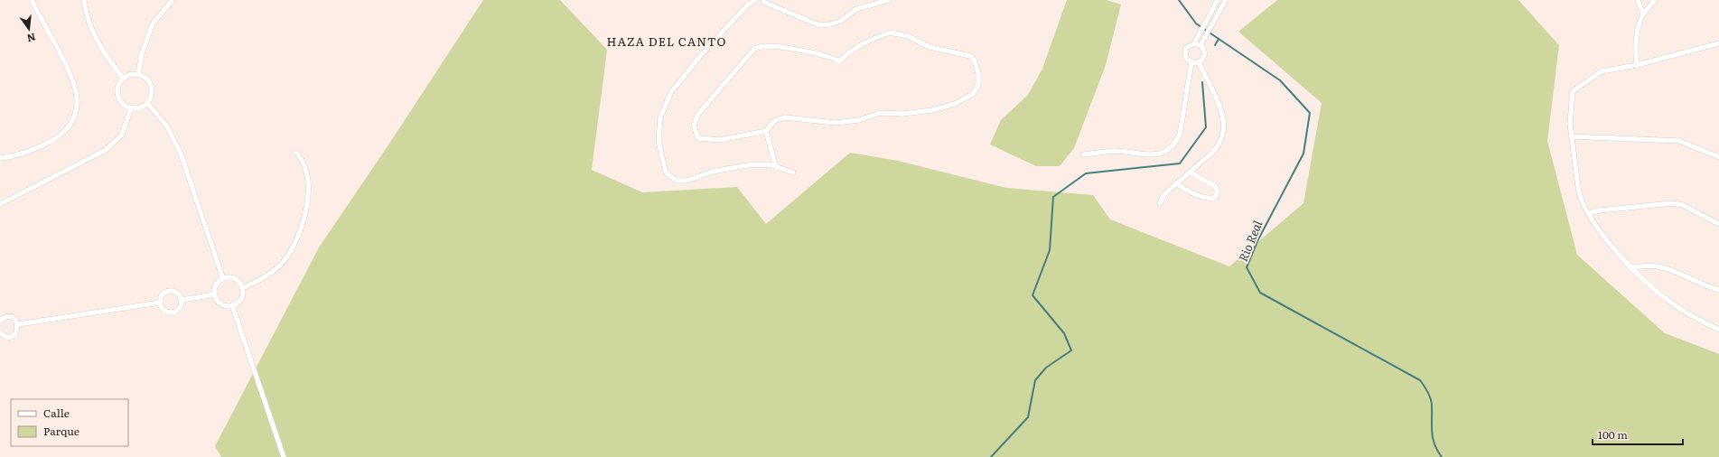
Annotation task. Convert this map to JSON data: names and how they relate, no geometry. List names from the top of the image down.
{
  "districts": ["HAZA DEL CANTO"],
  "water": ["Rio Real"],
  "legend": ["Calle", "Parque"],
  "scale_bar": "100 m",
  "north": "bottom"
}
